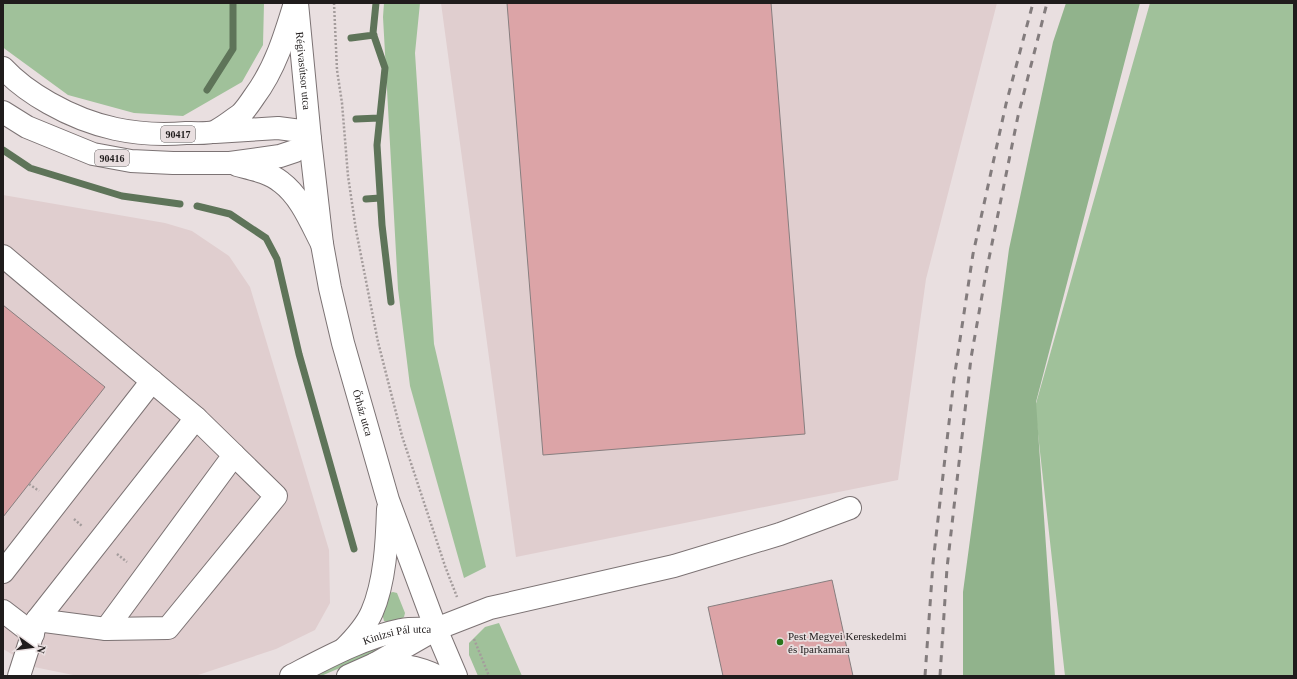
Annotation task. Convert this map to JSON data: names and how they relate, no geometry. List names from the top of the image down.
{
  "streets": {
    "main road": [
      "Régivasútsor utca",
      "90417",
      "90416",
      "Őrház utca",
      "Kinizsi Pál utca"
    ]
  },
  "crossings": [
    ["Régivasútsor utca", "90417"],
    ["Régivasútsor utca", "90416"],
    ["Régivasútsor utca", "Őrház utca"],
    ["90417", "90416"],
    ["90417", "Őrház utca"],
    ["90416", "Őrház utca"],
    ["Őrház utca", "Kinizsi Pál utca"]
  ],
  "places": ["Pest Megyei Kereskedelmi és Iparkamara"],
  "north": "right"
}
